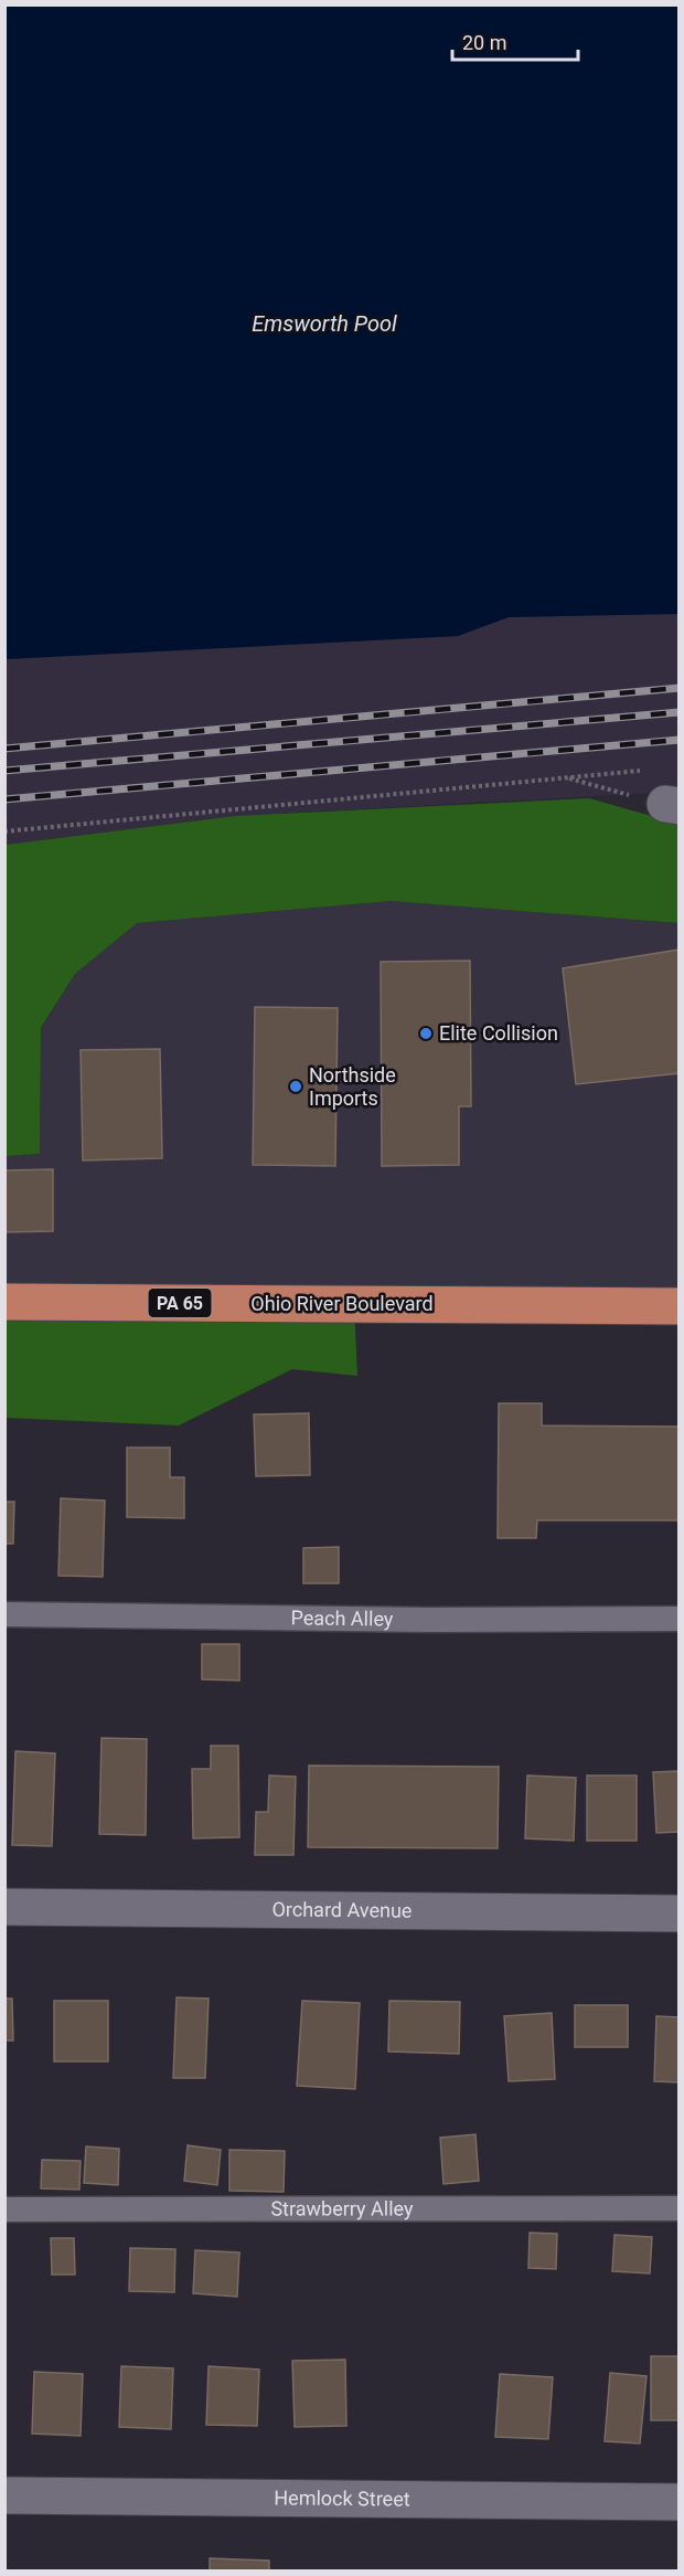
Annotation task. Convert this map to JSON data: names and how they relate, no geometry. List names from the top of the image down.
{
  "streets": {
    "highway": ["PA 65", "Ohio River Boulevard"],
    "street": ["Orchard Avenue", "Hemlock Street"],
    "lane": ["Peach Alley", "Strawberry Alley"]
  },
  "water": ["Emsworth Pool"],
  "places": ["Elite Collision", "Northside Imports"],
  "scale_bar": "20 m"
}
